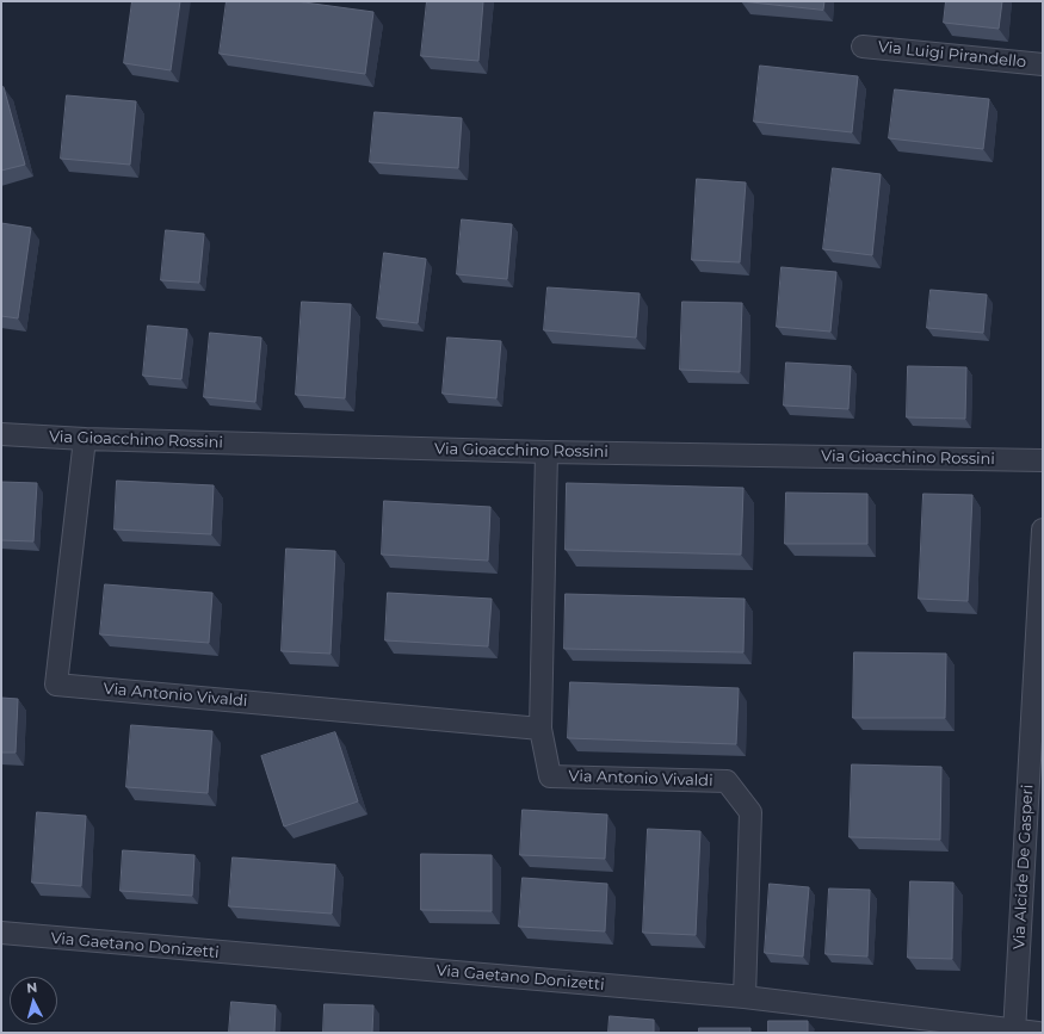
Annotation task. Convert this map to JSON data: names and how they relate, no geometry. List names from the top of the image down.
{
  "streets": {
    "street": [
      "Via Luigi Pirandello",
      "Via Gioacchino Rossini",
      "Via Antonio Vivaldi",
      "Via Alcide De Gasperi",
      "Via Gaetano Donizetti"
    ]
  },
  "crossings": [
    ["Via Gioacchino Rossini", "Via Antonio Vivaldi"],
    ["Via Antonio Vivaldi", "Via Gaetano Donizetti"],
    ["Via Alcide De Gasperi", "Via Gaetano Donizetti"]
  ],
  "north": "top"
}
